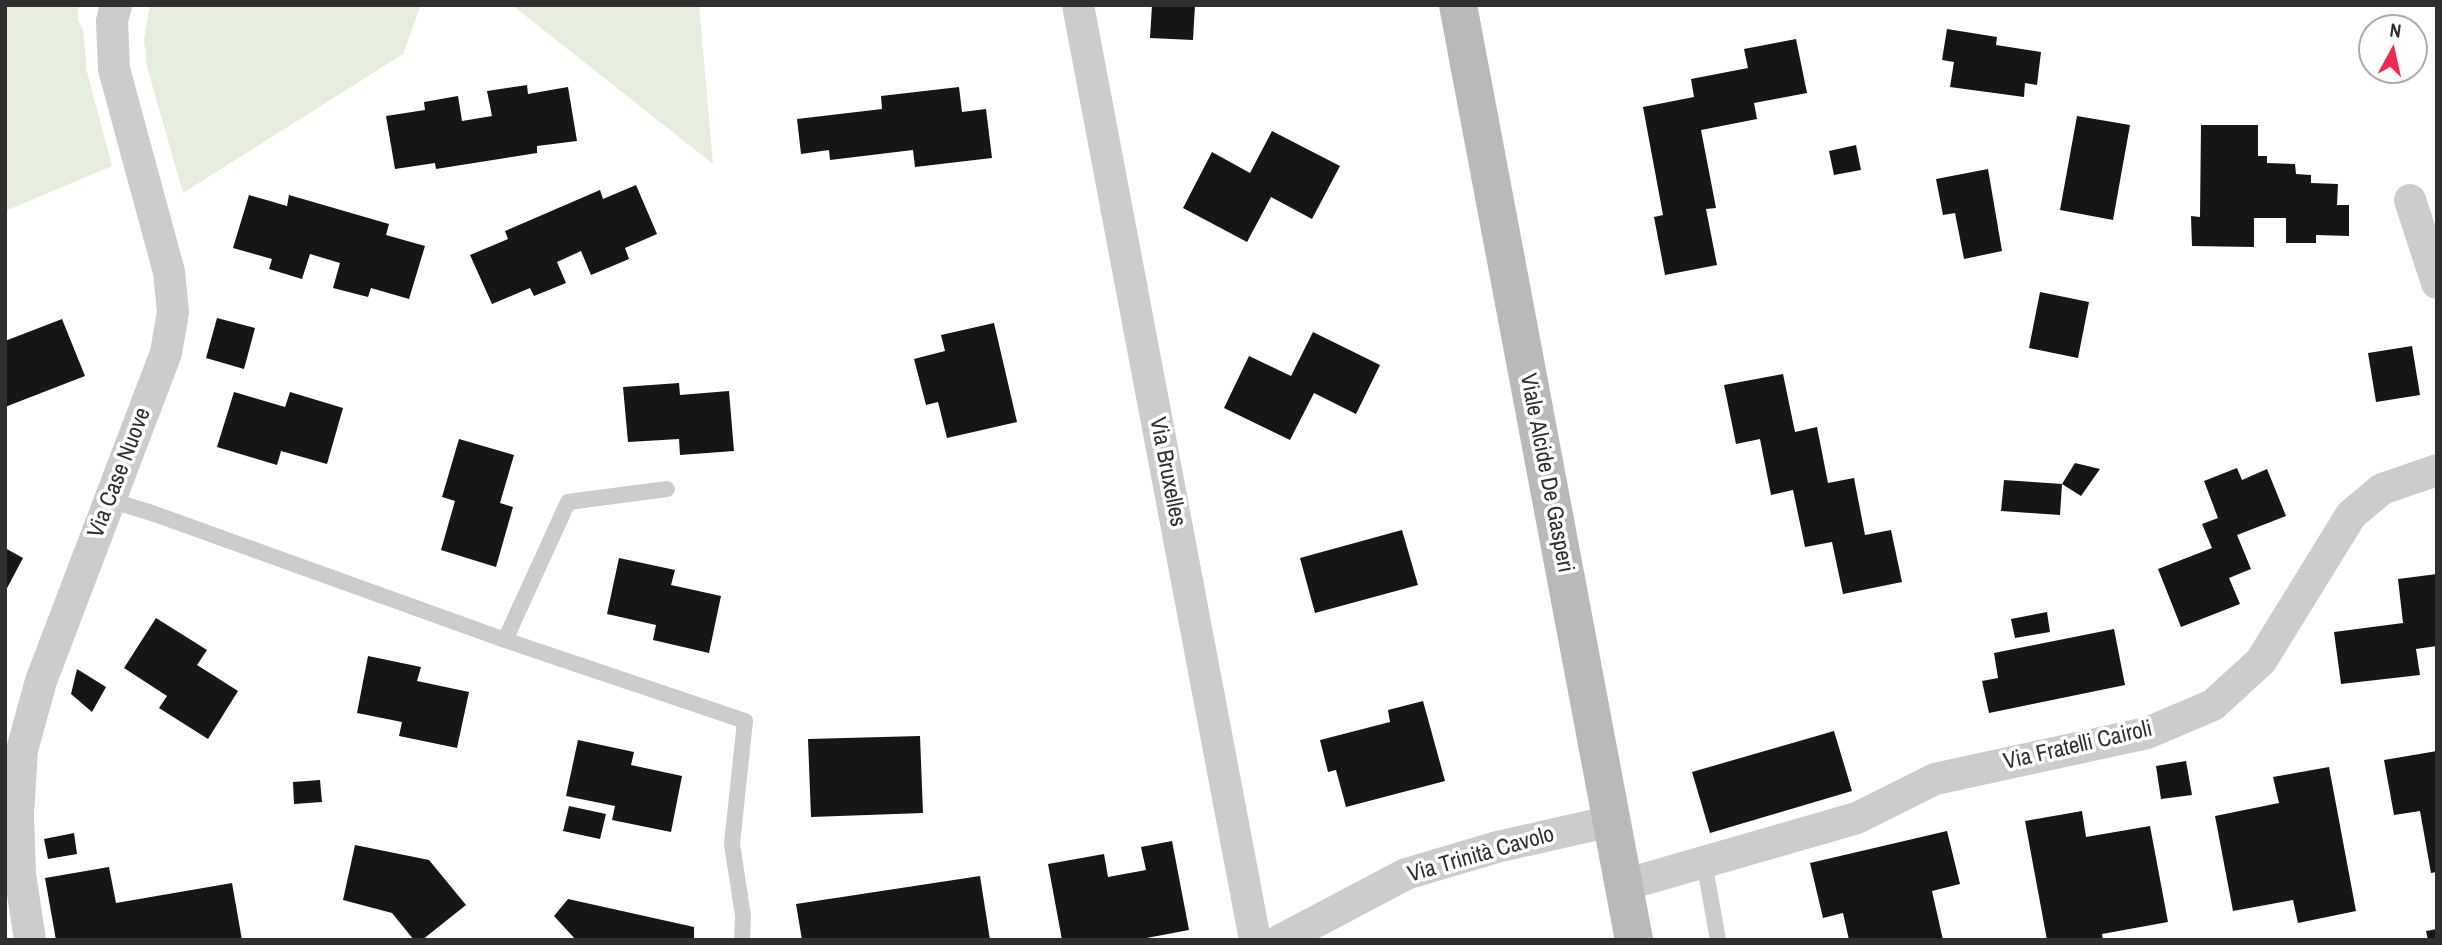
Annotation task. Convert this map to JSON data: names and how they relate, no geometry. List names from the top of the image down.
{
  "streets": {
    "main road": ["Viale Alcide De Gasperi"],
    "street": [
      "Via Bruxelles",
      "Via Case Nuove",
      "Via Fratelli Cairoli",
      "Via Trinità Cavolo"
    ]
  },
  "crossings": [
    ["Viale Alcide De Gasperi", "Via Fratelli Cairoli"],
    ["Viale Alcide De Gasperi", "Via Trinità Cavolo"]
  ],
  "north": "top"
}
